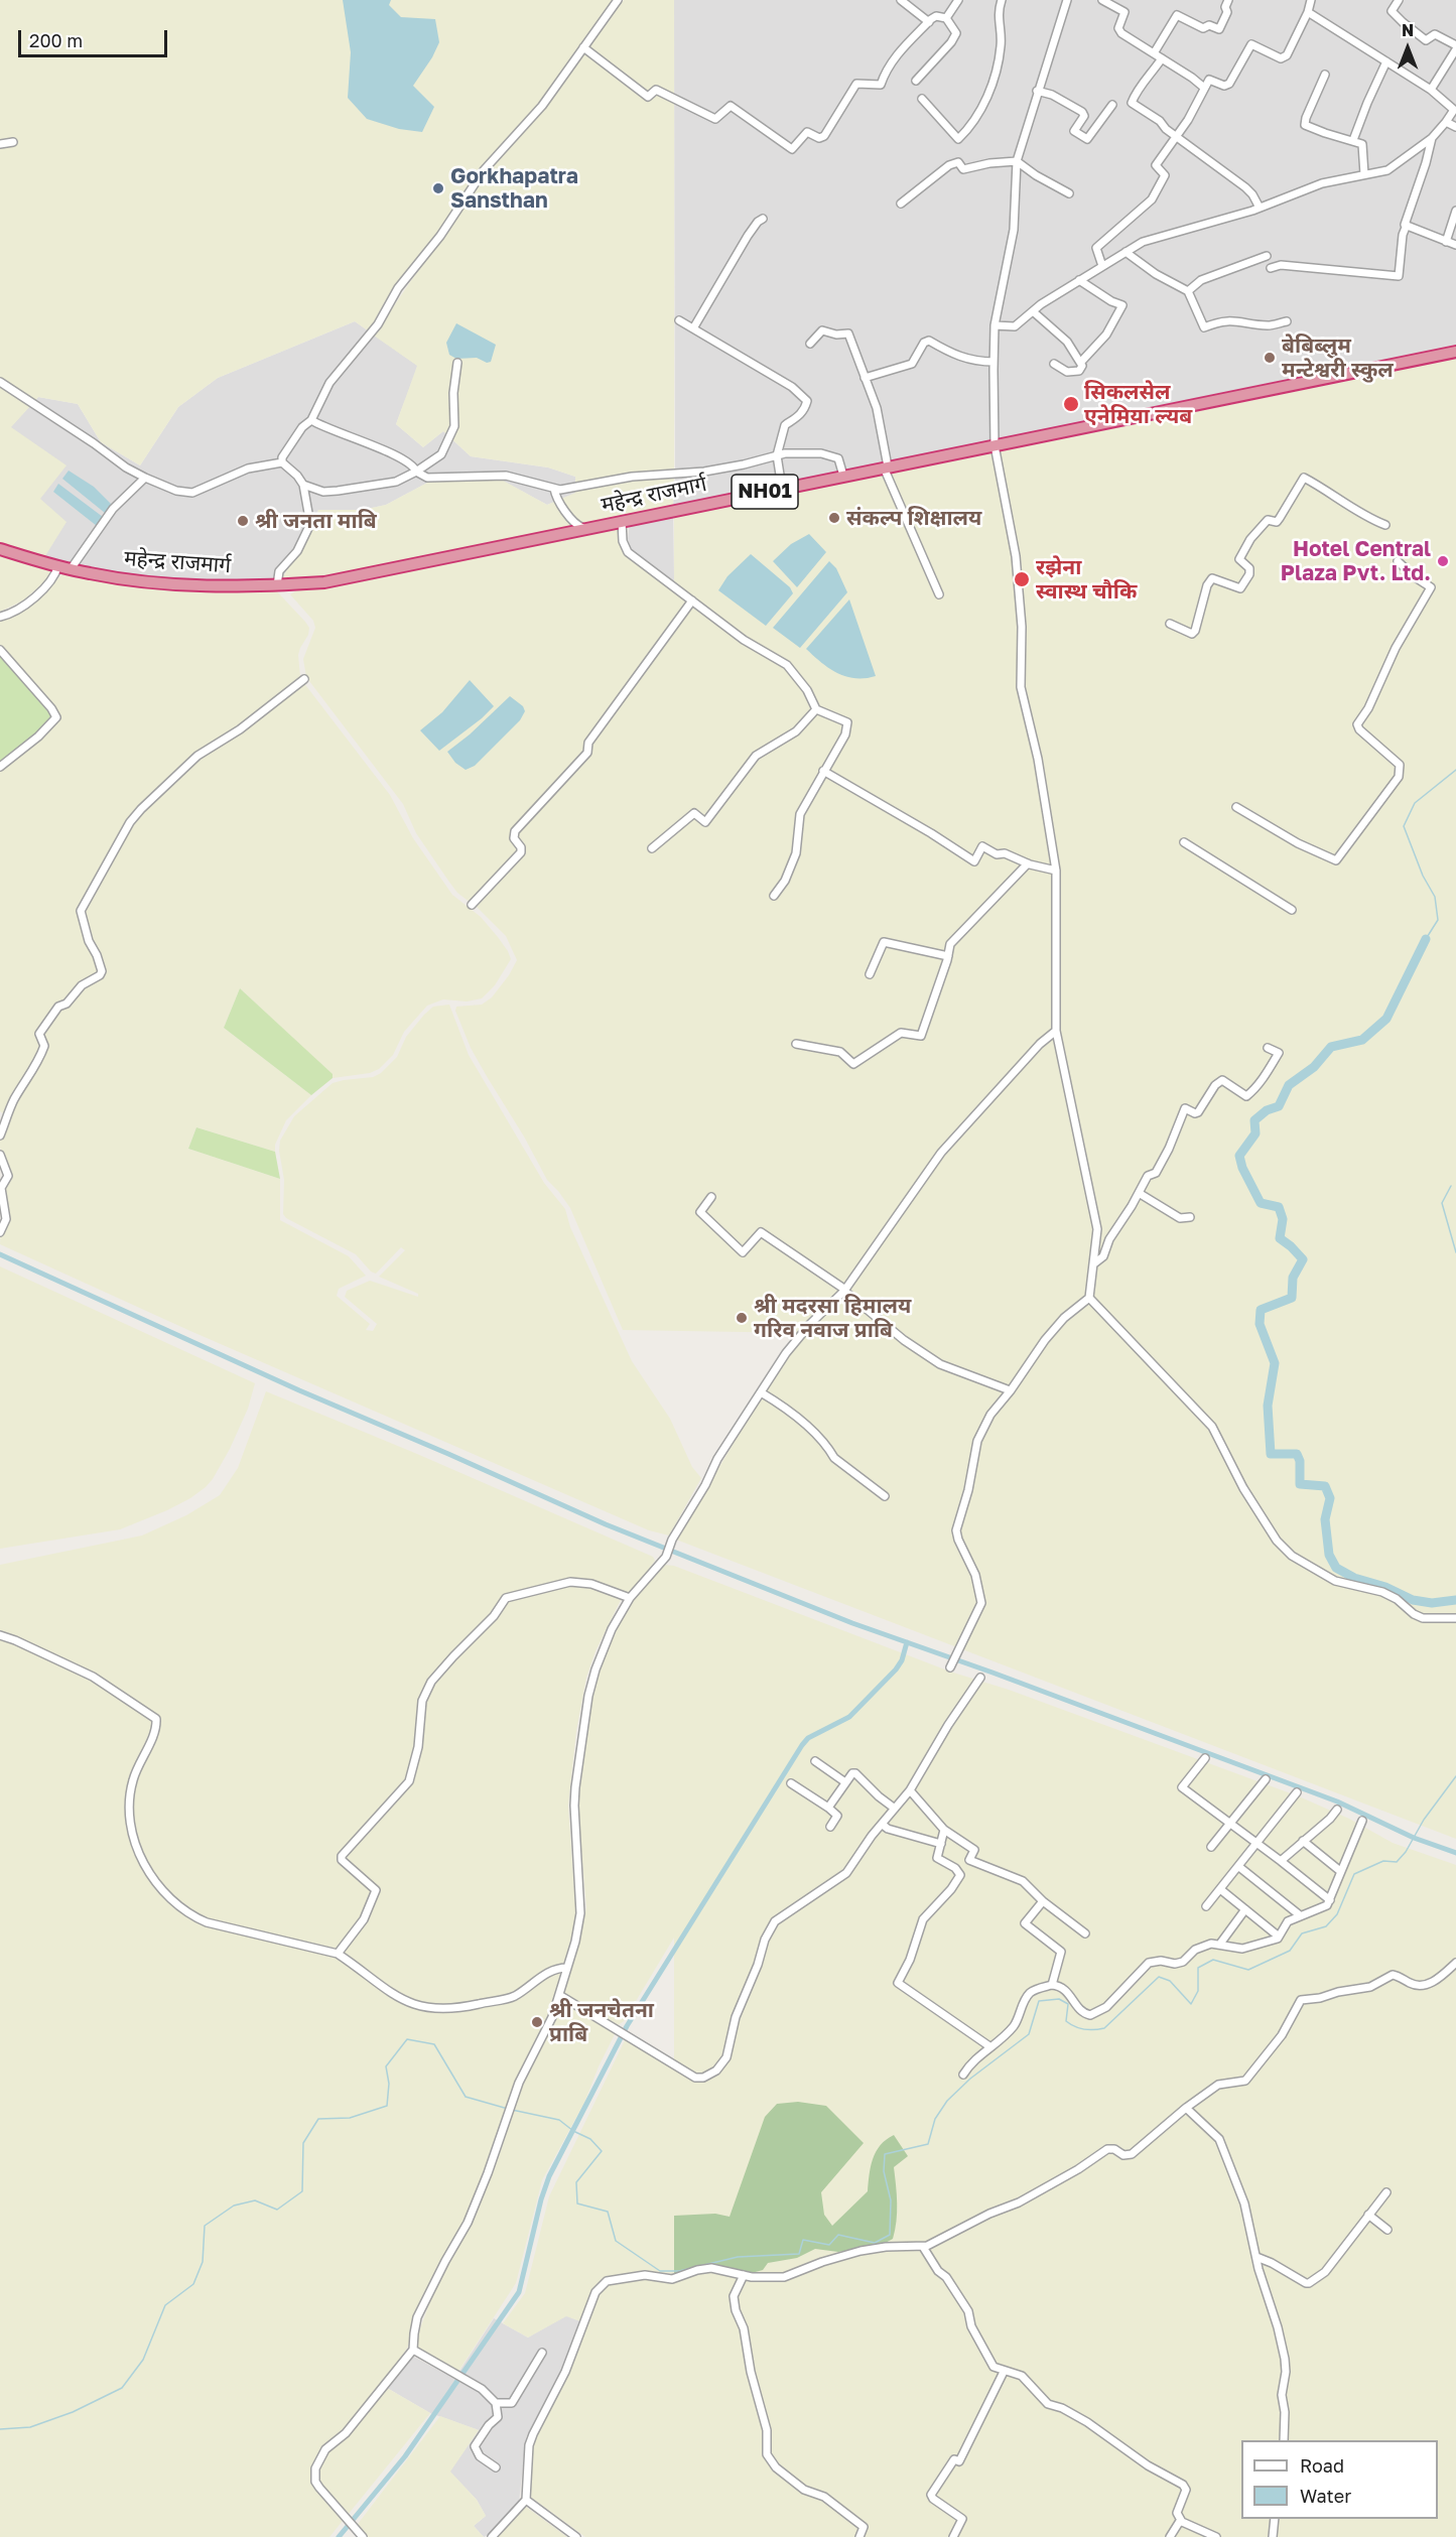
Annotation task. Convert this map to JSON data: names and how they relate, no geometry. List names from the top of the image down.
{
  "streets": {
    "highway": ["NH01", "महेन्द्र राजमार्ग"]
  },
  "crossings": [
    ["NH01", "महेन्द्र राजमार्ग"]
  ],
  "places": [
    "Gorkhapatra Sansthan",
    "बेबिब्लुम मन्टेश्वरी स्कुल",
    "सिकलसेल एनेमिया ल्यब",
    "संकल्प शिक्षालय",
    "श्री जनता माबि",
    "Hotel Central Plaza Pvt. Ltd.",
    "रझेना स्वास्थ चौकि",
    "श्री मदरसा हिमालय गरिव नवाज प्राबि",
    "श्री जनचेतना प्राबि"
  ],
  "legend": ["Road", "Water"],
  "scale_bar": "200 m",
  "north": "top"
}
